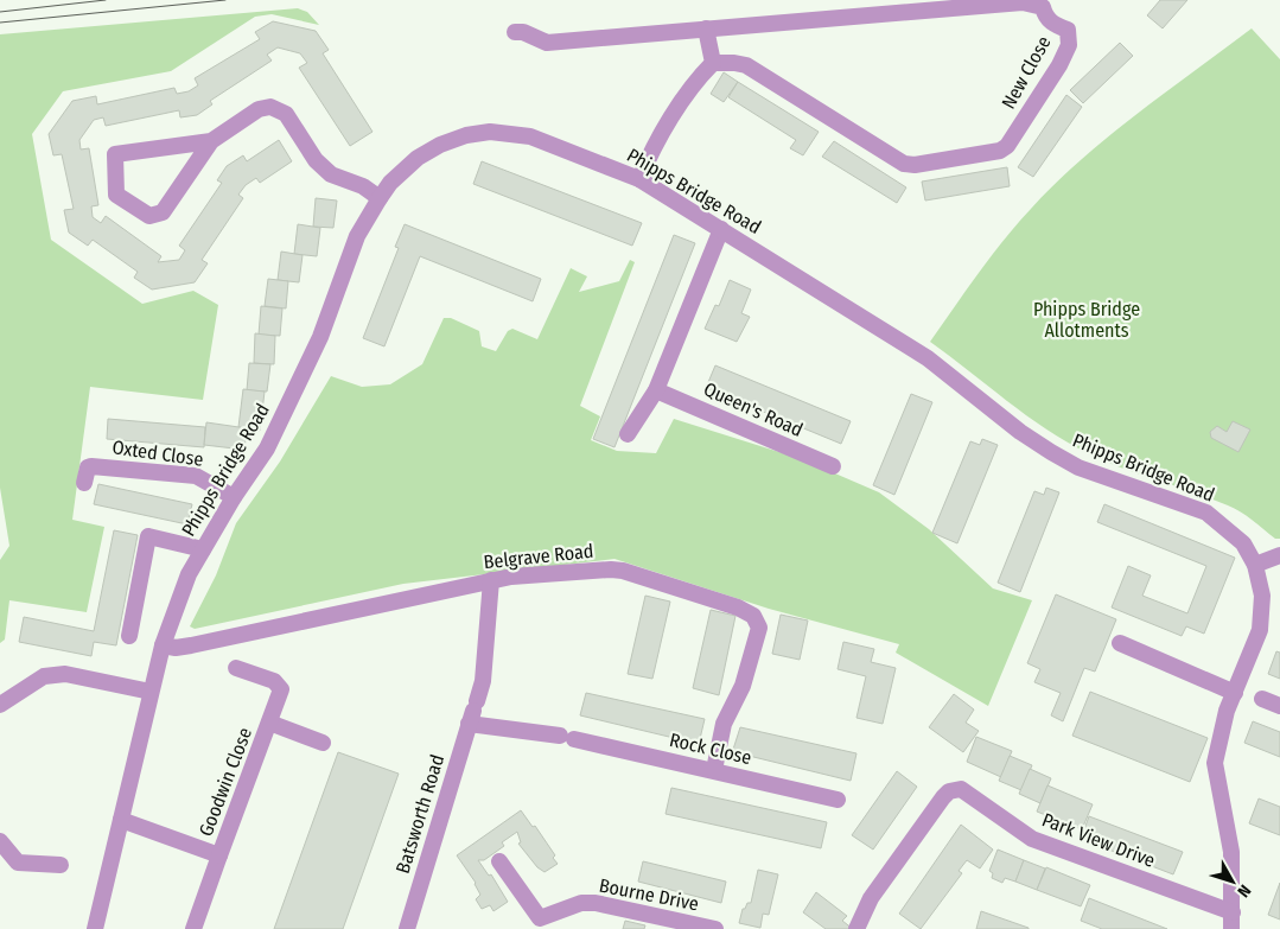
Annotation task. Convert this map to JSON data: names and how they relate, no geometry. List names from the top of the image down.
{
  "streets": {
    "street": [
      "New Close",
      "Phipps Bridge Road",
      "Queen's Road",
      "Oxted Close",
      "Belgrave Road",
      "Rock Close",
      "Goodwin Close",
      "Batsworth Road",
      "Park View Drive",
      "Bourne Drive"
    ]
  },
  "crossings": [
    ["Phipps Bridge Road", "Oxted Close"],
    ["Phipps Bridge Road", "Belgrave Road"],
    ["Phipps Bridge Road", "Goodwin Close"],
    ["Phipps Bridge Road", "Park View Drive"],
    ["Belgrave Road", "Rock Close"],
    ["Belgrave Road", "Batsworth Road"],
    ["Rock Close", "Batsworth Road"]
  ],
  "parks": ["Phipps Bridge Allotments"],
  "north": "bottom right"
}
